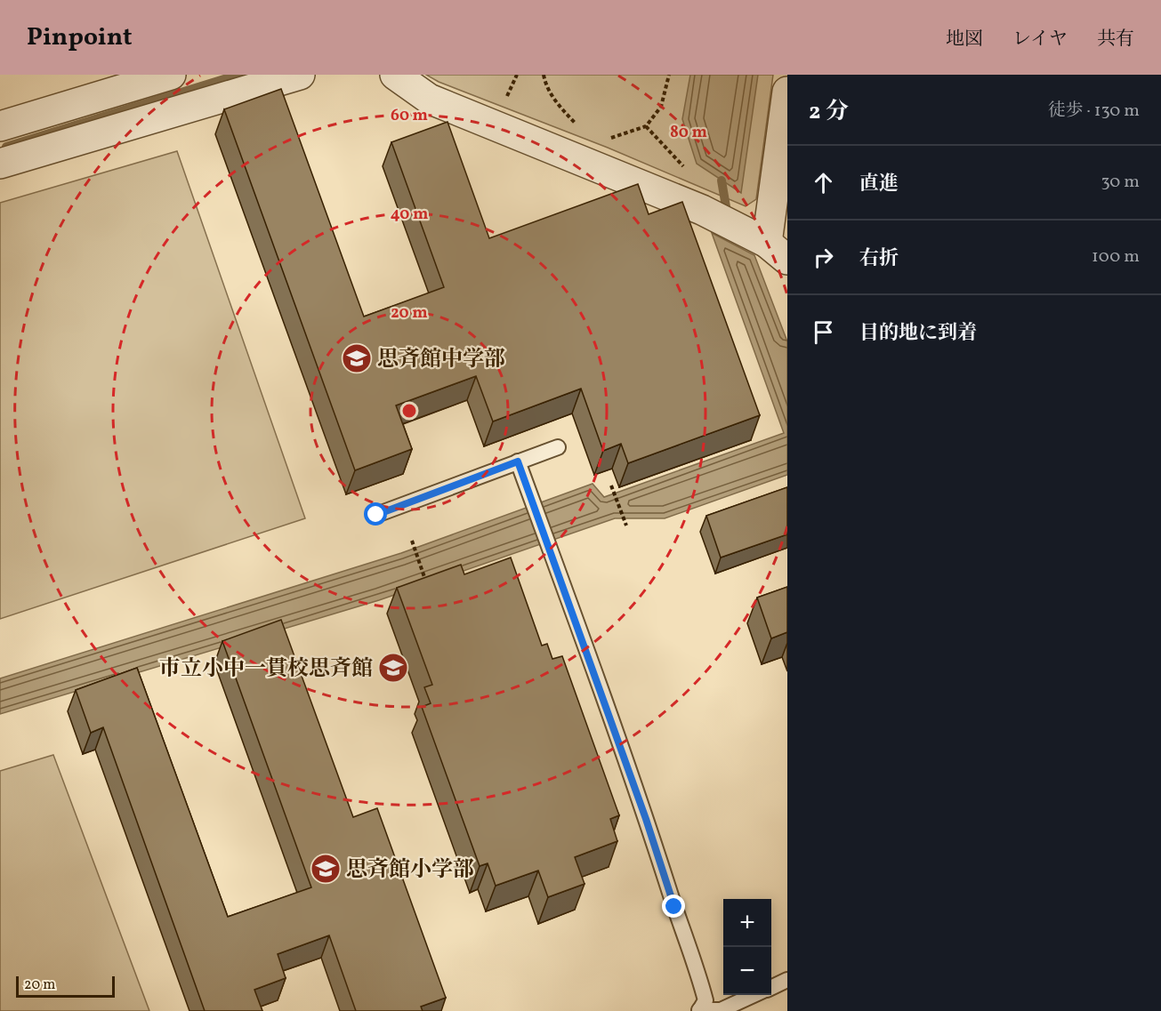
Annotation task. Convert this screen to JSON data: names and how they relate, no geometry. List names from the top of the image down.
{
  "places": {
    "school or university": ["思斉館中学部", "市立小中一貫校思斉館", "思斉館小学部"]
  },
  "scale_bar": "20 m",
  "page": {
    "header": "Pinpoint",
    "nav": ["地図", "レイヤ", "共有"],
    "heading": ["2 分", "徒歩 · 130 m"],
    "list": [
      ["直進", "30 m"],
      ["右折", "100 m"],
      "目的地に到着"
    ],
    "map_buttons": ["+", "−"],
    "scale": "20 m"
  },
  "rings": [
    "60 m",
    "80 m",
    "40 m",
    "20 m"
  ]
}
